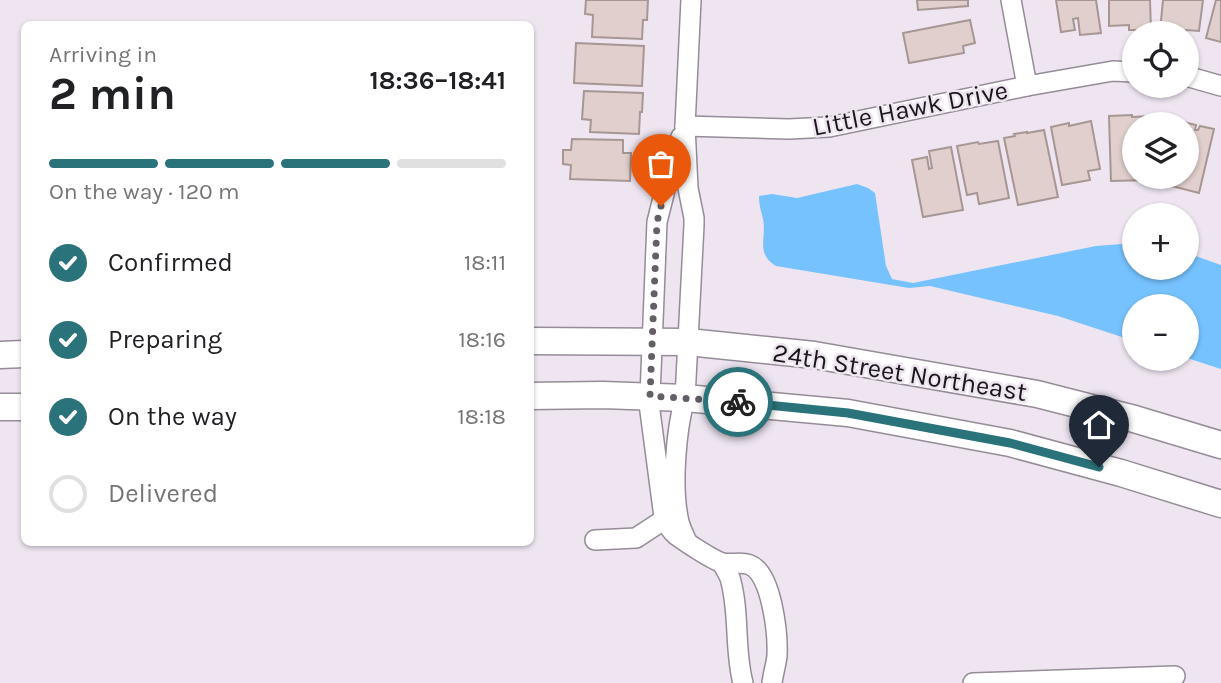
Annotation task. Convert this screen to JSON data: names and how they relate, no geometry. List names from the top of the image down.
{
  "streets": {
    "street": ["Little Hawk Drive", "24th Street Northeast"]
  },
  "page": {
    "map_buttons": ["+", "−"],
    "heading": ["2 min", "Arriving in", "18:36–18:41"],
    "bar": "On the way · 120 m",
    "list": [
      ["Confirmed", "18:11"],
      ["Preparing", "18:16"],
      ["On the way", "18:18"],
      "Delivered"
    ]
  }
}
